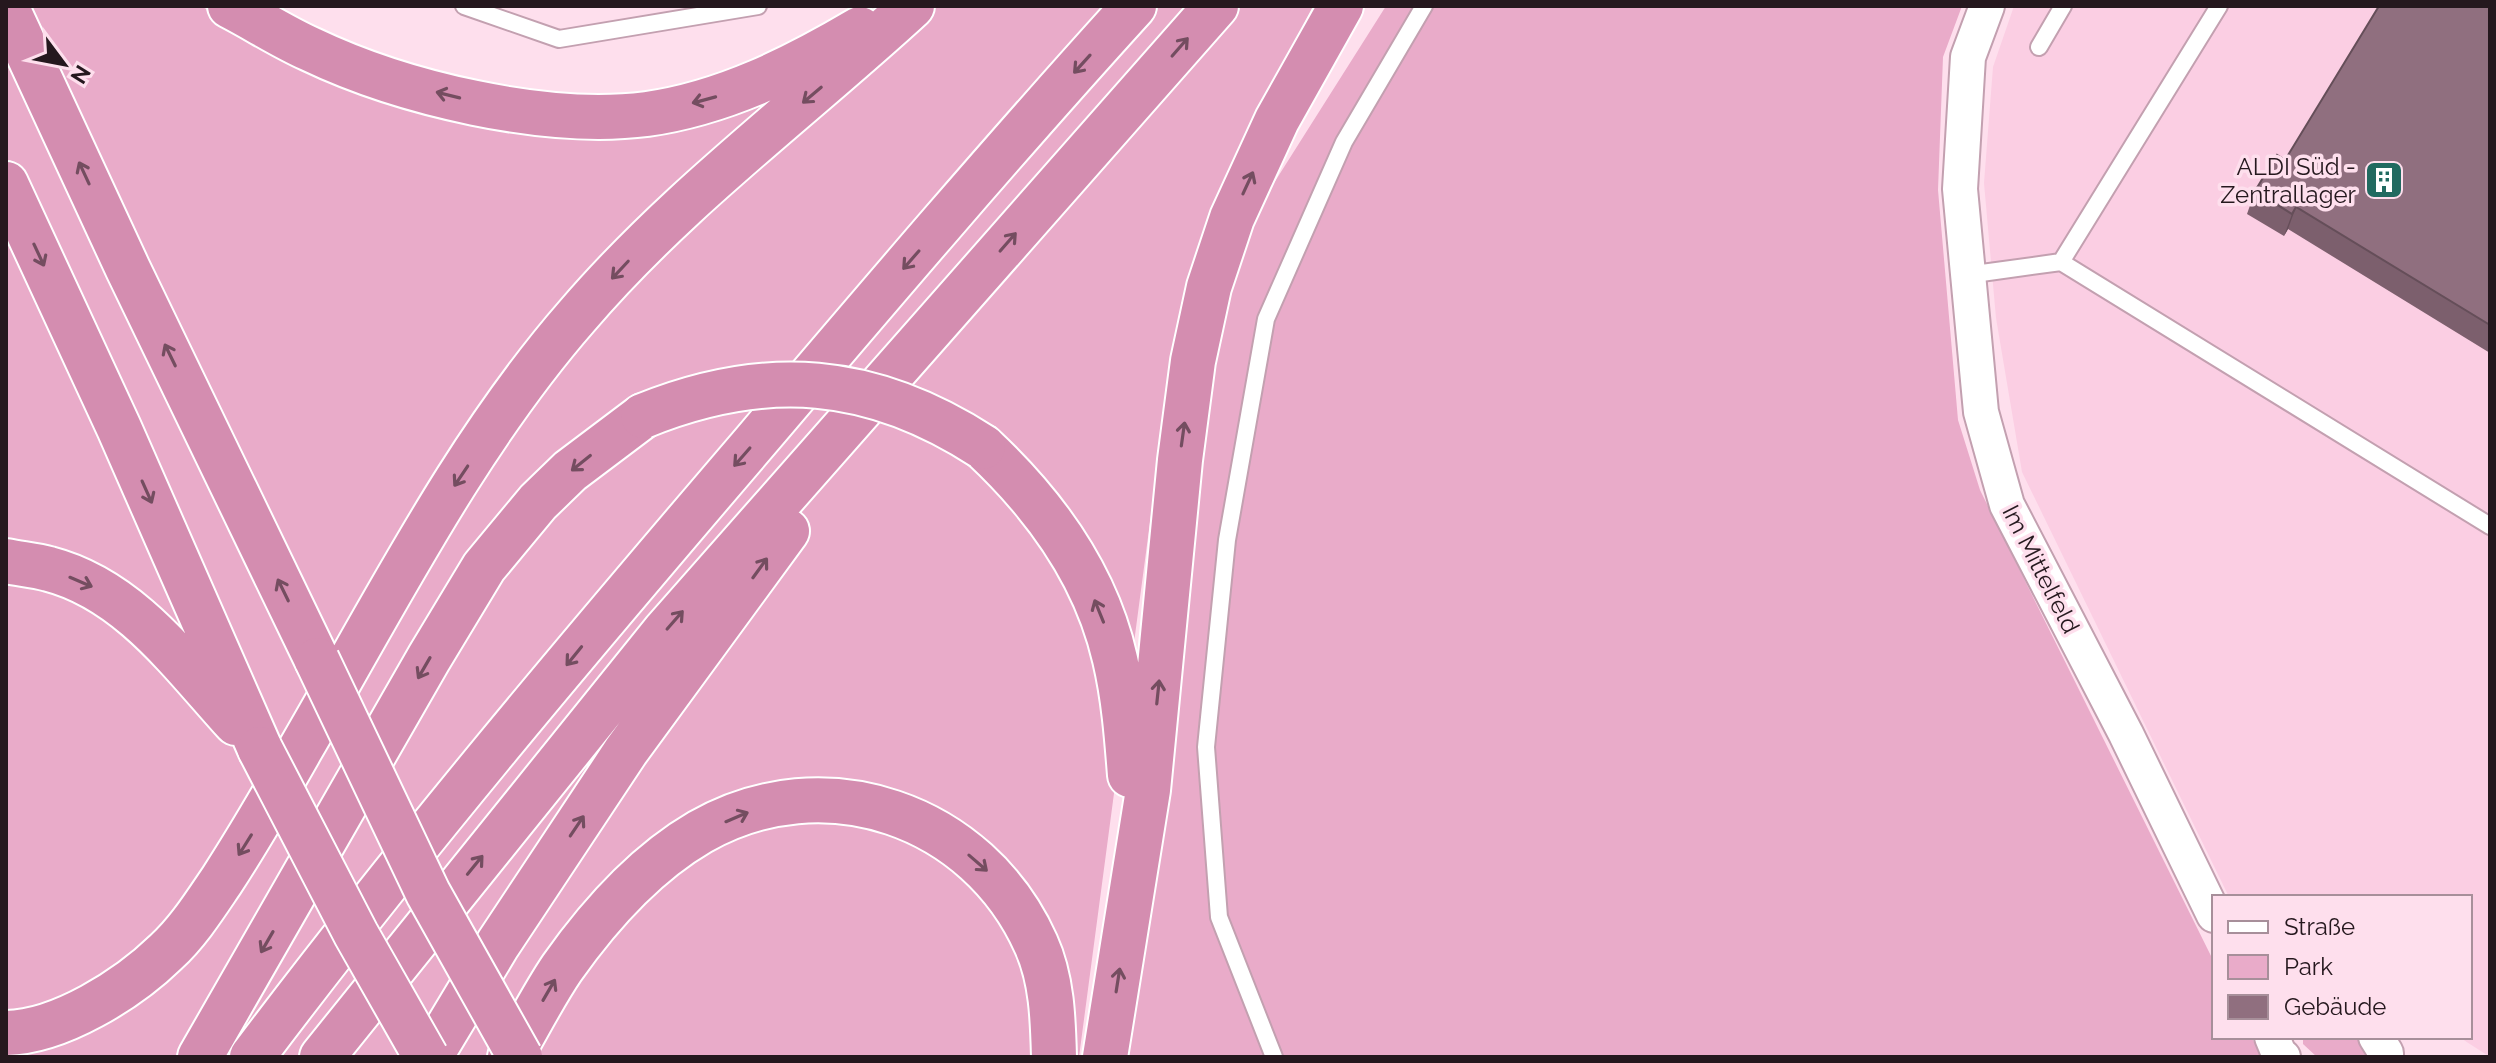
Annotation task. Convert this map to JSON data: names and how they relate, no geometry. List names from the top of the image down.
{
  "streets": {
    "street": ["Im Mittelfeld"]
  },
  "places": {
    "building": ["ALDI Süd - Zentrallager"]
  },
  "legend": ["Straße", "Park", "Gebäude"],
  "north": "bottom right"
}
